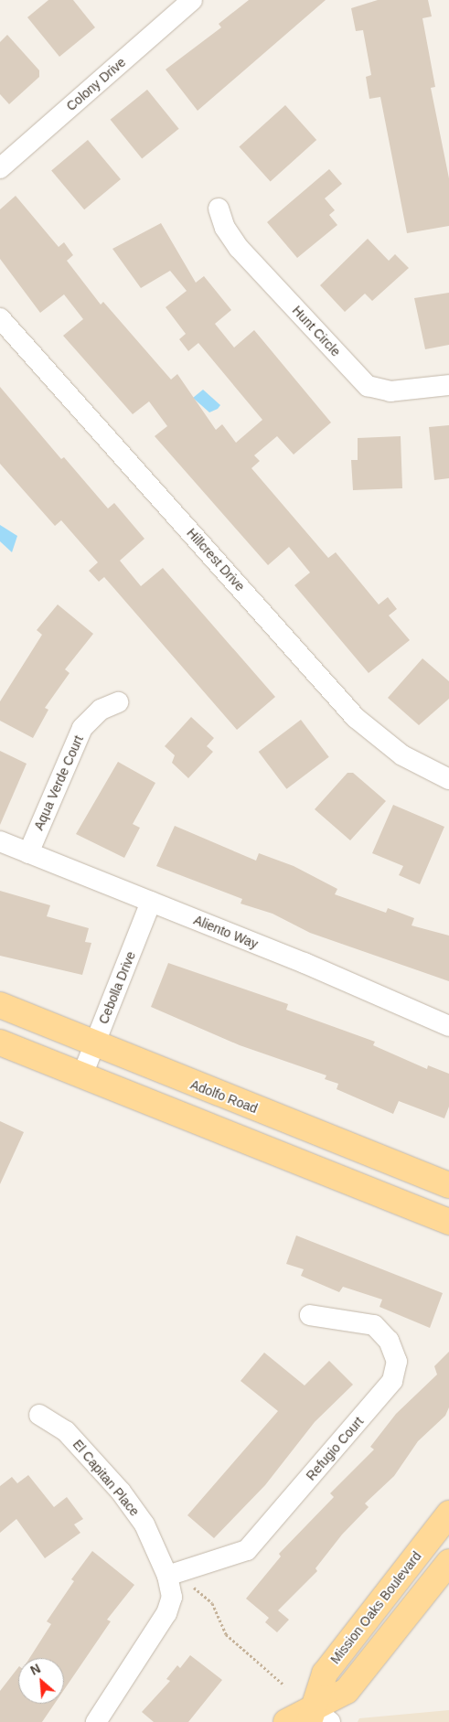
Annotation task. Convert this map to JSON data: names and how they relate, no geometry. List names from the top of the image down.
{
  "streets": {
    "main road": ["Adolfo Road", "Mission Oaks Boulevard"],
    "street": [
      "Colony Drive",
      "Hunt Circle",
      "Hillcrest Drive",
      "Aqua Verde Court",
      "Aliento Way",
      "Cebolla Drive",
      "Refugio Court",
      "El Capitan Place"
    ]
  },
  "crossings": [
    ["Aqua Verde Court", "Aliento Way"],
    ["Aliento Way", "Cebolla Drive"],
    ["Cebolla Drive", "Adolfo Road"],
    ["Refugio Court", "El Capitan Place"]
  ],
  "north": "top left"
}
